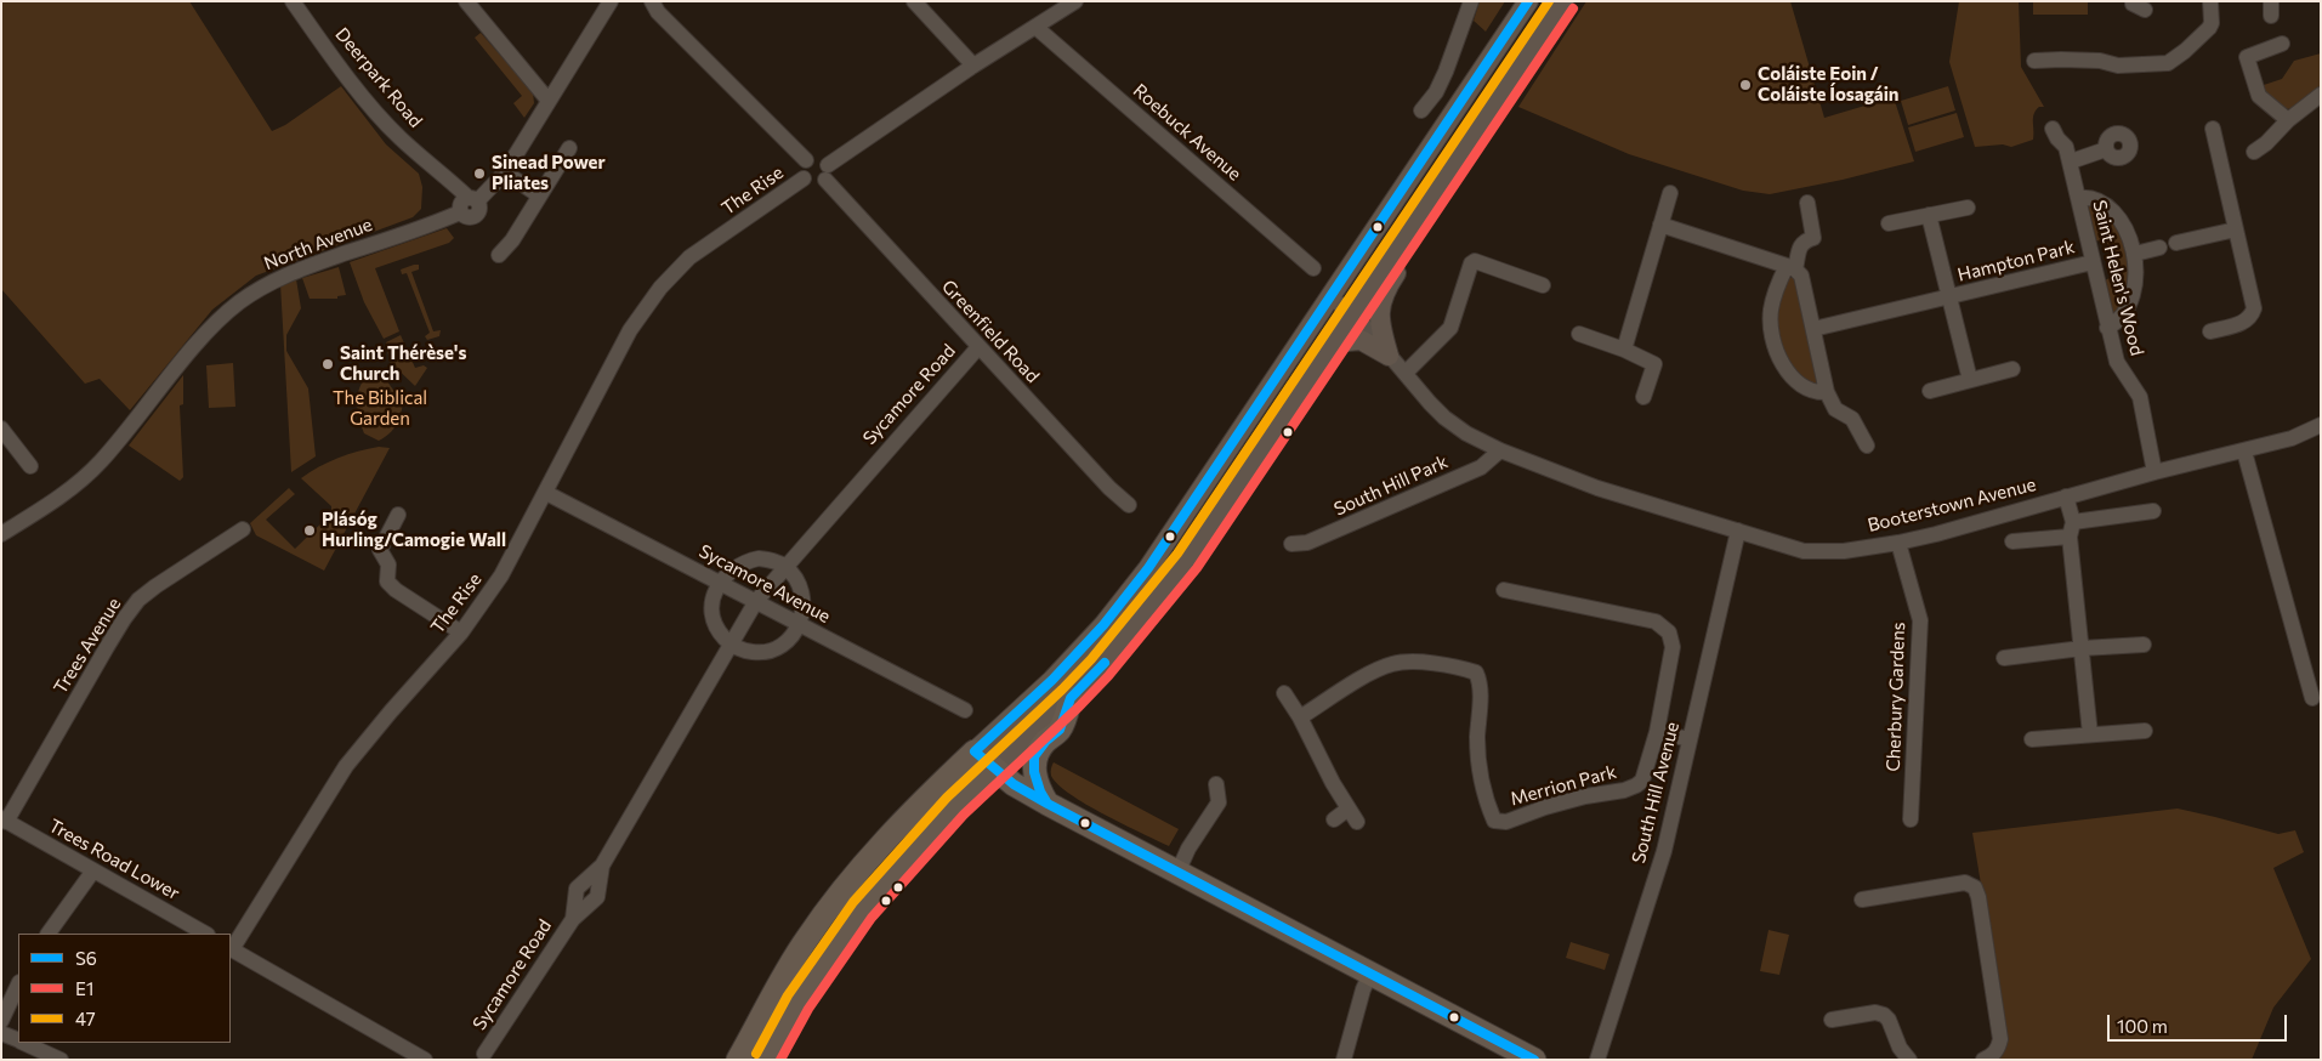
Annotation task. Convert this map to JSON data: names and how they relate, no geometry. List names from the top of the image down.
{
  "streets": {
    "street": [
      "Deerpark Road",
      "Roebuck Avenue",
      "The Rise",
      "North Avenue",
      "Hampton Park",
      "Saint Helen's Wood",
      "Greenfield Road",
      "Sycamore Road",
      "South Hill Park",
      "Booterstown Avenue",
      "Sycamore Avenue",
      "Trees Avenue",
      "Cherbury Gardens",
      "Merrion Park",
      "South Hill Avenue",
      "Trees Road Lower"
    ]
  },
  "crossings": [
    ["Deerpark Road", "North Avenue"],
    ["The Rise", "Greenfield Road"],
    ["The Rise", "Sycamore Avenue"],
    ["Hampton Park", "Saint Helen's Wood"],
    ["Saint Helen's Wood", "Booterstown Avenue"],
    ["Greenfield Road", "Sycamore Road"],
    ["Sycamore Road", "Sycamore Avenue"],
    ["South Hill Park", "Booterstown Avenue"],
    ["Booterstown Avenue", "Cherbury Gardens"],
    ["Booterstown Avenue", "South Hill Avenue"],
    ["Trees Avenue", "Trees Road Lower"]
  ],
  "parks": ["The Biblical Garden"],
  "places": [
    "Coláiste Eoin / Coláiste Íosagáin",
    "Sinead Power Pliates",
    "Saint Thérèse's Church",
    "Plásóg Hurling/Camogie Wall"
  ],
  "lines": ["transit line S6", "transit line 47", "transit line E1"],
  "legend": ["S6", "E1", "47"],
  "scale_bar": "100 m"
}
